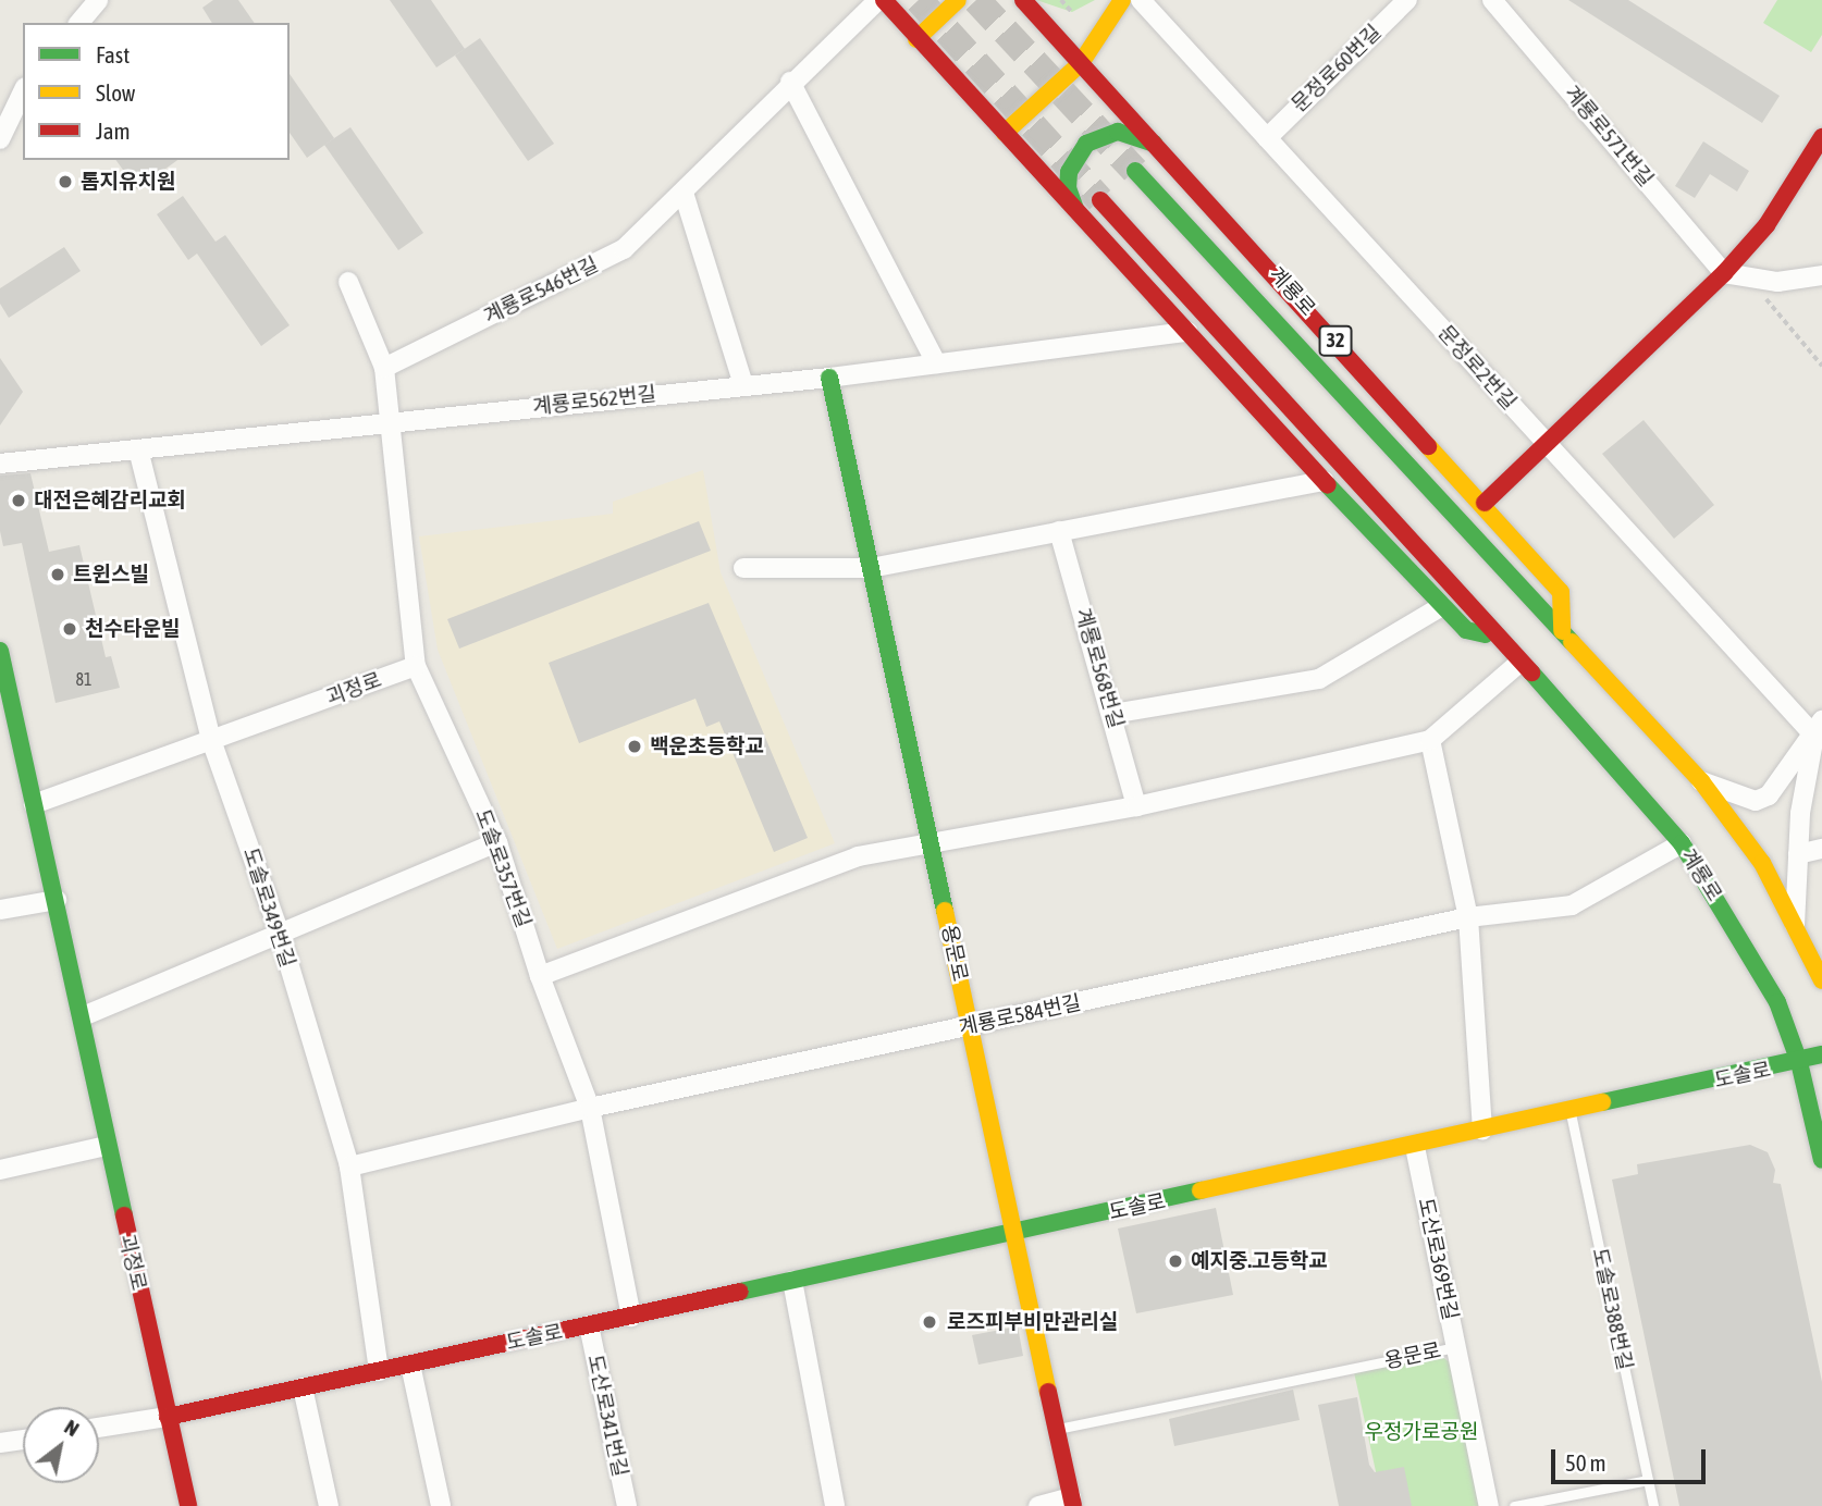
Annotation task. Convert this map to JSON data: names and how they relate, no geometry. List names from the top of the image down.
{
  "streets": {
    "main road": [
      "계룡로",
      "32",
      "괴정로",
      "용문로",
      "도솔로"
    ],
    "street": [
      "문정로60번길",
      "계룡로571번길",
      "계룡로546번길",
      "문정로2번길",
      "계룡로562번길",
      "계룡로568번길",
      "도솔로357번길",
      "도솔로349번길",
      "계룡로584번길",
      "도산로369번길",
      "도산로341번길"
    ],
    "lane": ["도솔로388번길"]
  },
  "crossings": [
    ["문정로60번길", "문정로2번길"],
    ["계룡로", "계룡로584번길"],
    ["계룡로", "도솔로"],
    ["계룡로562번길", "도솔로357번길"],
    ["계룡로562번길", "도솔로349번길"],
    ["계룡로562번길", "용문로"],
    ["괴정로", "도솔로357번길"],
    ["괴정로", "도솔로349번길"],
    ["괴정로", "도솔로"],
    ["도솔로357번길", "계룡로584번길"],
    ["도솔로357번길", "도솔로"],
    ["도솔로349번길", "계룡로584번길"],
    ["도솔로349번길", "도솔로"],
    ["용문로", "계룡로584번길"],
    ["용문로", "도솔로"],
    ["용문로", "도산로369번길"],
    ["도솔로", "도산로369번길"],
    ["도솔로", "도솔로388번길"],
    ["도솔로", "도산로341번길"]
  ],
  "parks": ["우정가로공원"],
  "places": [
    "톰지유치원",
    "대전은혜감리교회",
    "트윈스빌",
    "천수타운빌",
    "백운초등학교",
    "예지중.고등학교",
    "로즈피부비만관리실"
  ],
  "house_numbers": ["81"],
  "legend": ["Fast", "Slow", "Jam"],
  "scale_bar": "50 m",
  "north": "top right"
}
